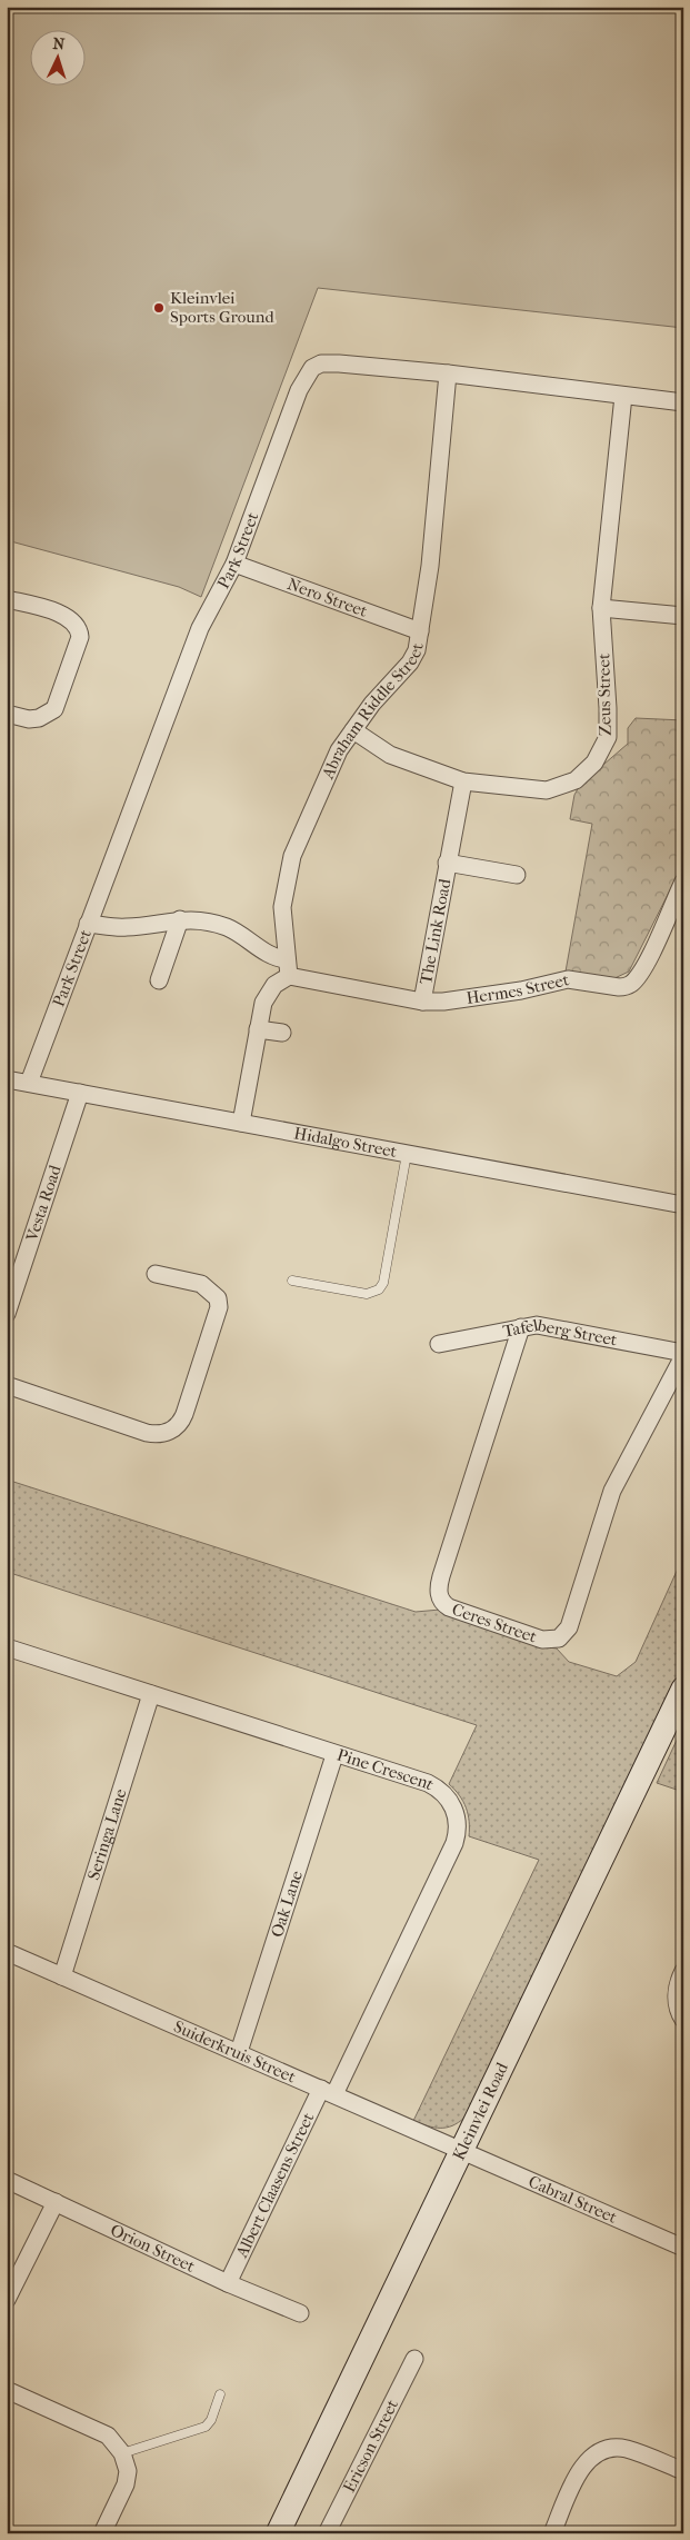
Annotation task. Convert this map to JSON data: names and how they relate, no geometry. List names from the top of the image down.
{
  "streets": {
    "street": [
      "Park Street",
      "Nero Street",
      "Zeus Street",
      "Abraham Riddle Street",
      "The Link Road",
      "Hermes Street",
      "Hidalgo Street",
      "Vesta Road",
      "Tafelberg Street",
      "Ceres Street",
      "Pine Crescent",
      "Seringa Lane",
      "Oak Lane",
      "Suiderkruis Street",
      "Kleinvlei Road",
      "Albert Claasens Street",
      "Cabral Street",
      "Orion Street",
      "Ericson Street"
    ]
  },
  "crossings": [
    ["Park Street", "Nero Street"],
    ["Park Street", "Zeus Street"],
    ["Park Street", "Abraham Riddle Street"],
    ["Park Street", "Hermes Street"],
    ["Park Street", "Hidalgo Street"],
    ["Nero Street", "Abraham Riddle Street"],
    ["Zeus Street", "Abraham Riddle Street"],
    ["Zeus Street", "The Link Road"],
    ["Abraham Riddle Street", "Hermes Street"],
    ["The Link Road", "Hermes Street"],
    ["Hidalgo Street", "Vesta Road"],
    ["Tafelberg Street", "Ceres Street"],
    ["Pine Crescent", "Seringa Lane"],
    ["Pine Crescent", "Oak Lane"],
    ["Pine Crescent", "Suiderkruis Street"],
    ["Pine Crescent", "Albert Claasens Street"],
    ["Seringa Lane", "Suiderkruis Street"],
    ["Oak Lane", "Suiderkruis Street"],
    ["Suiderkruis Street", "Kleinvlei Road"],
    ["Suiderkruis Street", "Albert Claasens Street"],
    ["Suiderkruis Street", "Cabral Street"],
    ["Kleinvlei Road", "Cabral Street"],
    ["Albert Claasens Street", "Orion Street"]
  ],
  "places": ["Kleinvlei Sports Ground"],
  "north": "top"
}
